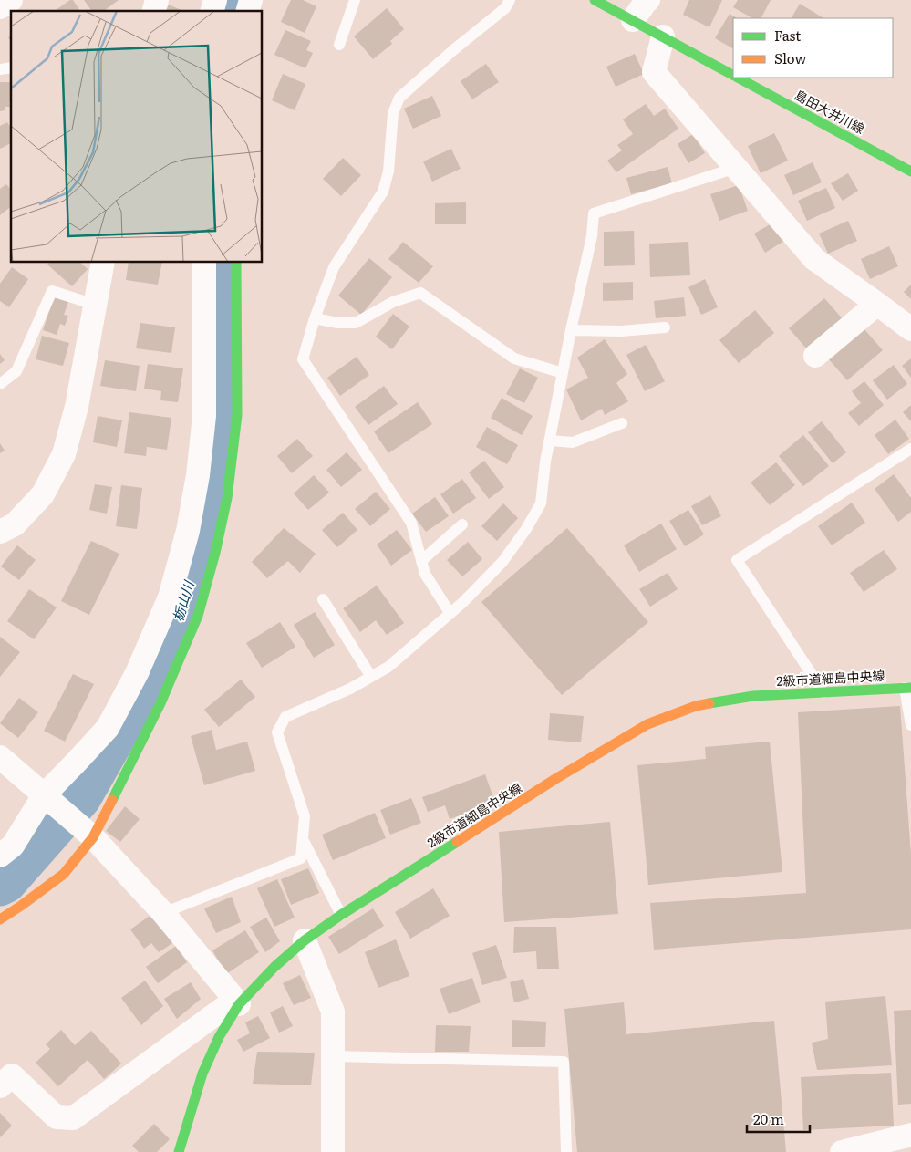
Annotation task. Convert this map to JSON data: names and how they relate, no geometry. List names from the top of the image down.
{
  "streets": {
    "street": ["島田大井川線", "2級市道細島中央線"]
  },
  "water": ["栃山川"],
  "legend": ["Fast", "Slow"],
  "scale_bar": "20 m"
}
